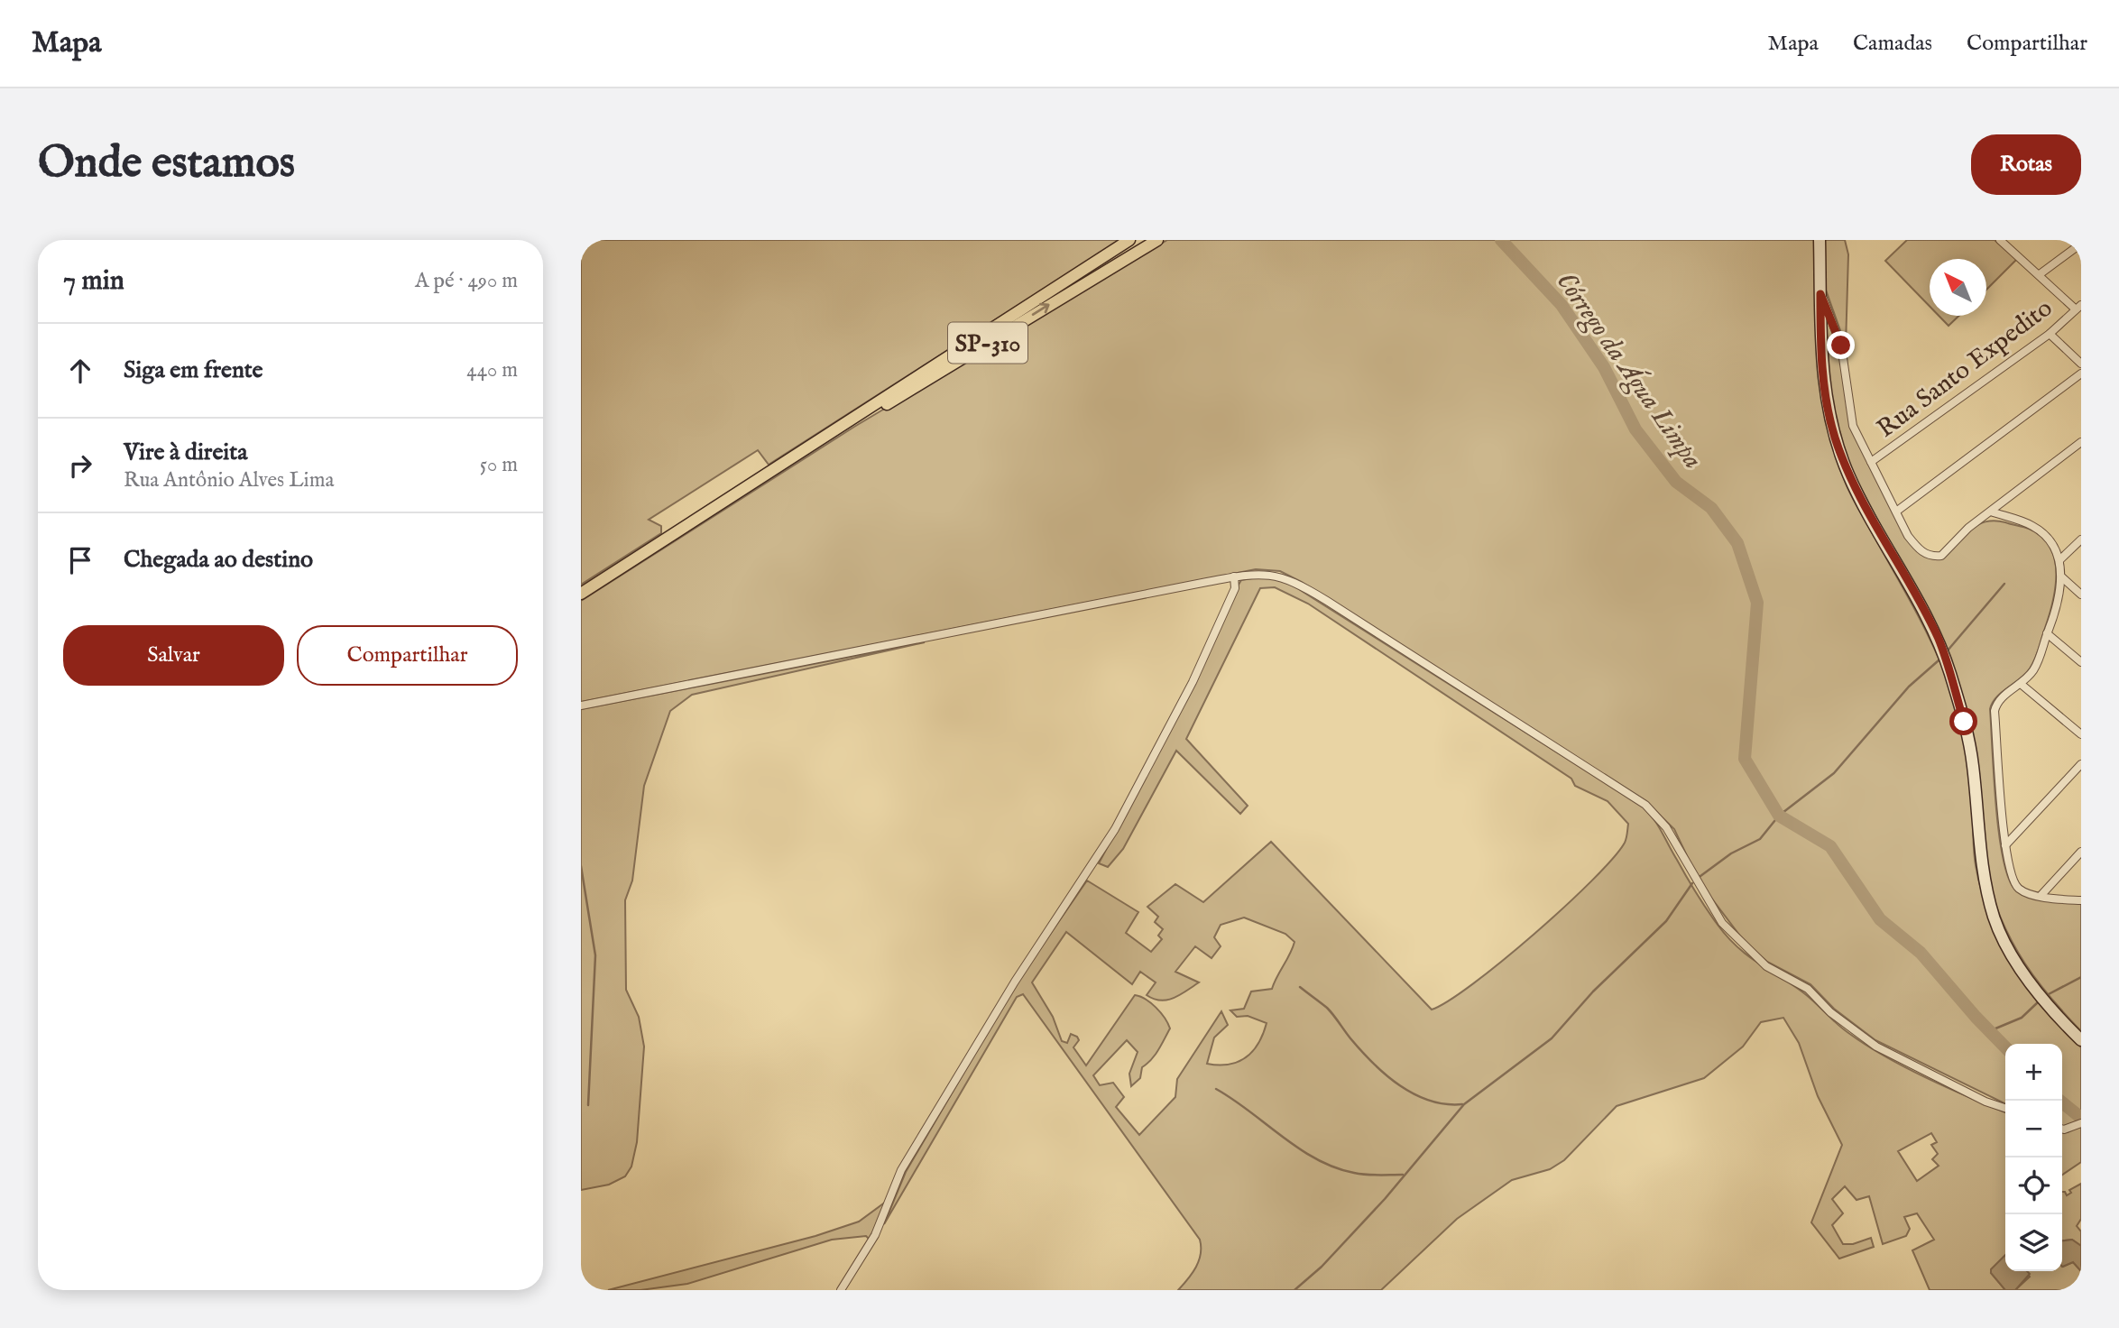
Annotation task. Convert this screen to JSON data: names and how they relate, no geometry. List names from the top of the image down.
{
  "streets": {
    "main road": ["SP-310"],
    "street": ["Rua Santo Expedito"]
  },
  "water": ["Córrego da Água Limpa"],
  "north": "top left",
  "page": {
    "header": "Mapa",
    "nav": ["Mapa", "Camadas", "Compartilhar"],
    "buttons": [
      "Rotas",
      ["Salvar", "Compartilhar"]
    ],
    "title": "Onde estamos",
    "heading": ["7 min", "A pé · 490 m"],
    "list": [
      ["Siga em frente", "440 m"],
      ["Vire à direita", "Rua Antônio Alves Lima", "50 m"],
      "Chegada ao destino"
    ],
    "map_buttons": ["+", "−"]
  }
}
